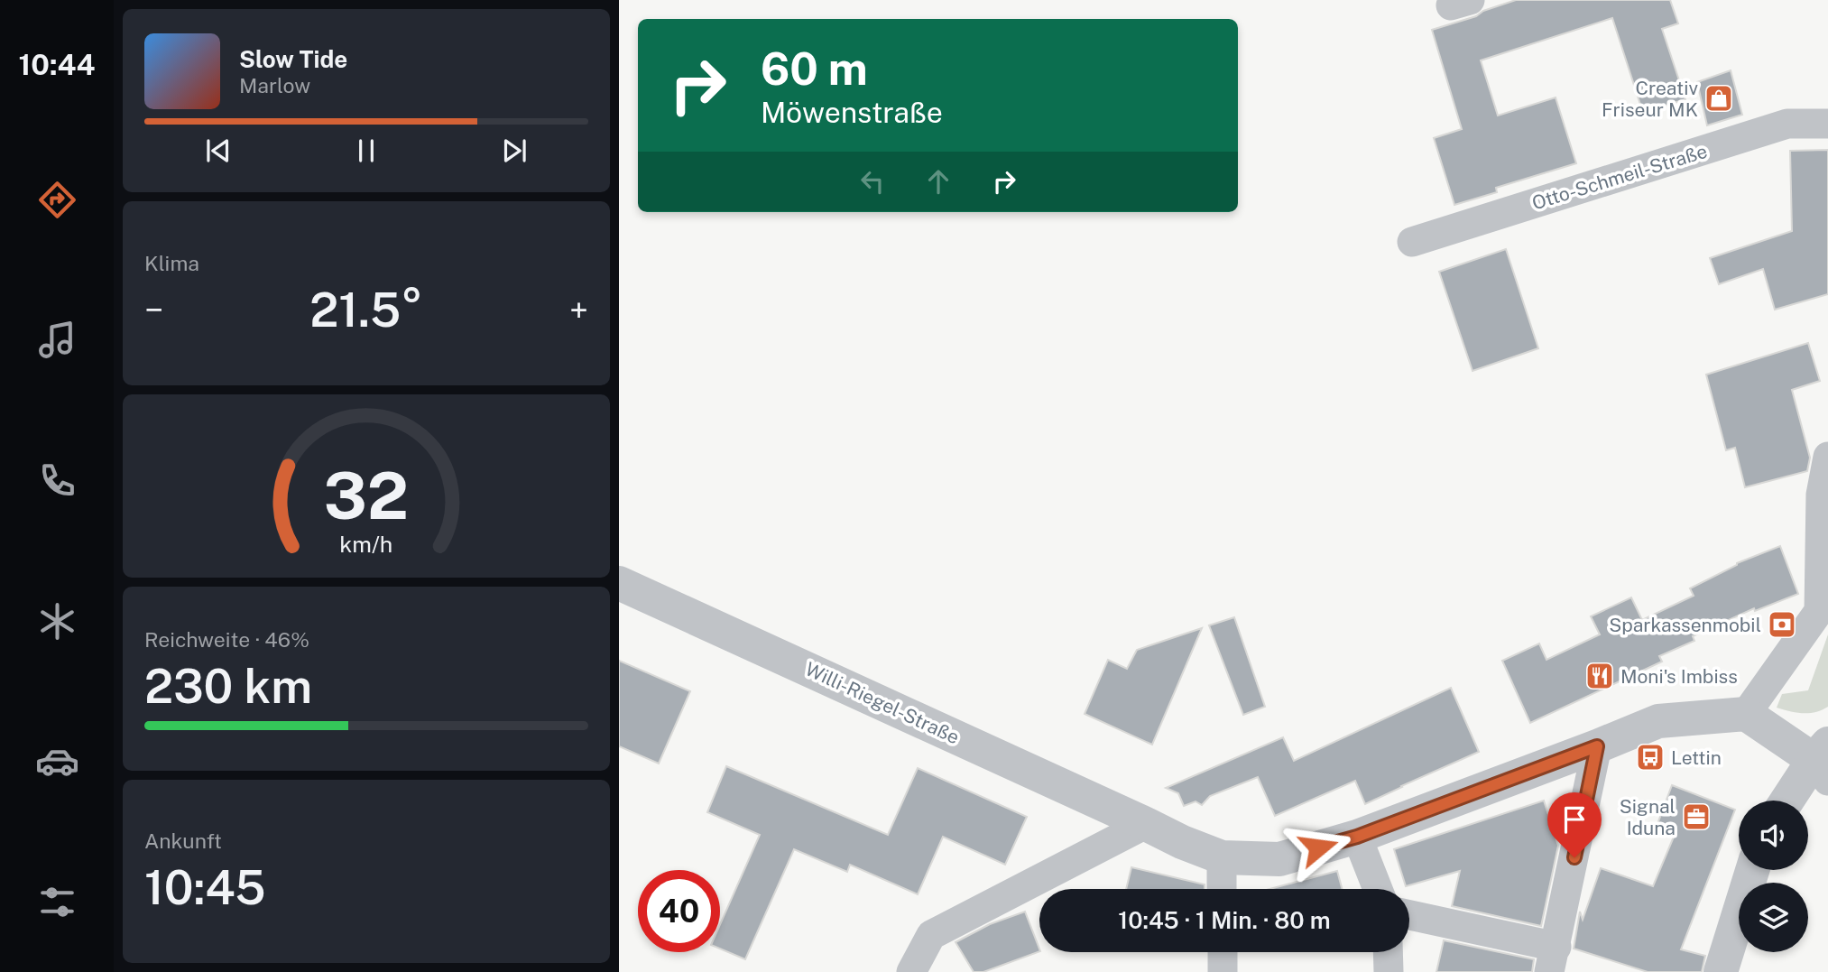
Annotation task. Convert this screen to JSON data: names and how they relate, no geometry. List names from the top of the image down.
{
  "streets": {
    "street": ["Otto-Schmeil-Straße", "Willi-Riegel-Straße"]
  },
  "places": {
    "shop": ["Creativ Friseur MK"],
    "bank": ["Sparkassenmobil"],
    "restaurant": ["Moni's Imbiss"],
    "bus stop": ["Lettin"],
    "office": ["Signal Iduna"]
  },
  "page": {
    "tabs": "10:44",
    "turn": ["60 m", "Möwenstraße"],
    "song": ["Slow Tide", "Marlow"],
    "tile": [
      "Klima",
      ["Reichweite · 46%", "230 km"],
      ["Ankunft", "10:45"]
    ],
    "heat": ["−", "21.5°", "+"],
    "limit": "40",
    "trip": "10:45 · 1 Min. · 80 m",
    "gauge": ["32", "km/h"]
  }
}
